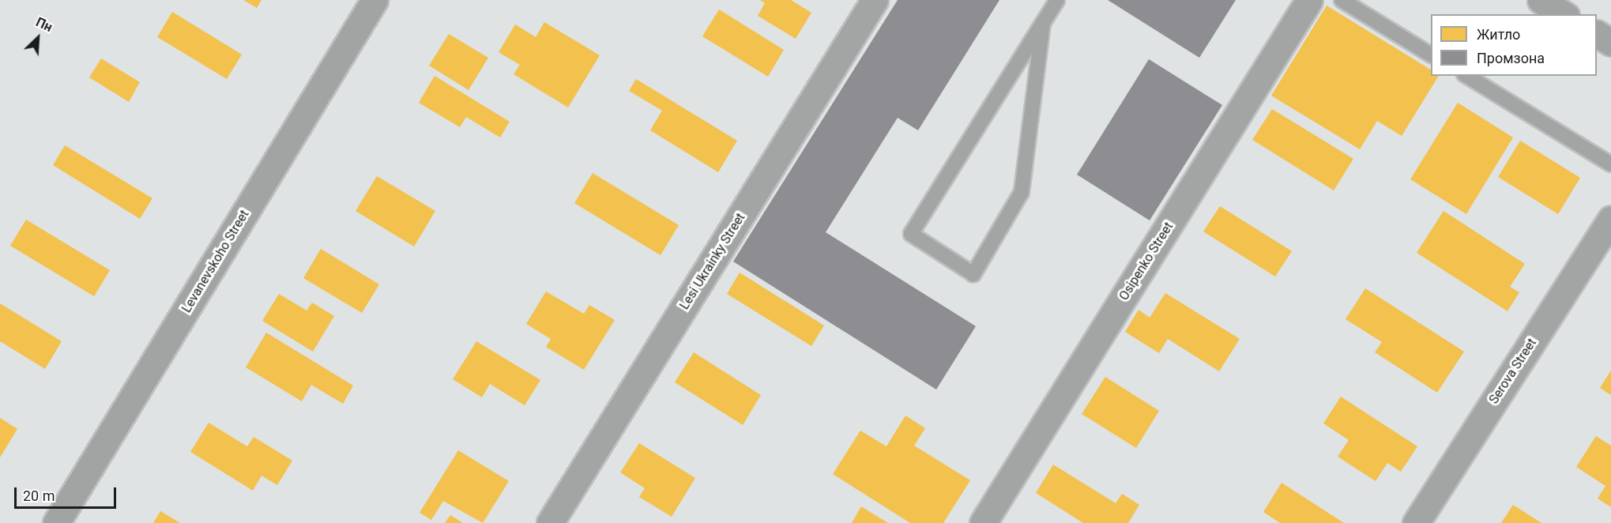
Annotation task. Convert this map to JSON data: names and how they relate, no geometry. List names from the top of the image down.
{
  "streets": {
    "street": [
      "Levanevskoho Street",
      "Lesi Ukrainky Street",
      "Osipenko Street",
      "Serova Street"
    ]
  },
  "legend": ["Житло", "Промзона"],
  "scale_bar": "20 m",
  "north": "top right"
}
